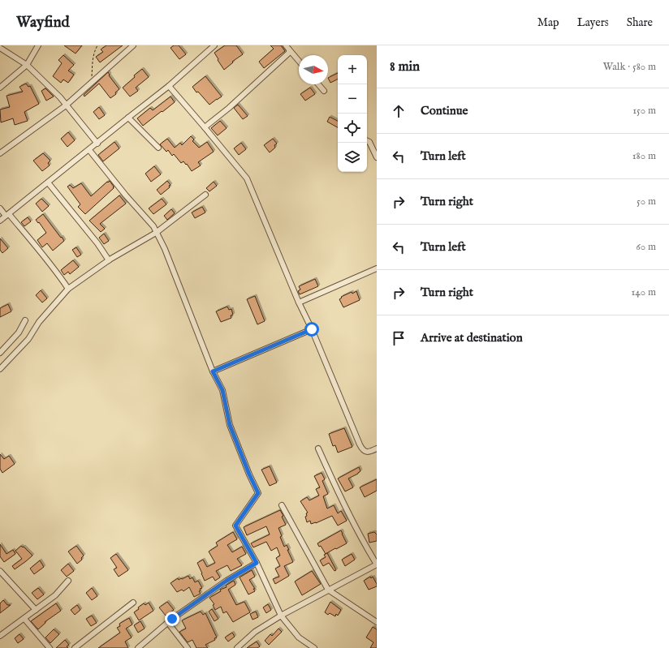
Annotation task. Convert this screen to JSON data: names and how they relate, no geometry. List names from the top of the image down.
{
  "north": "right",
  "page": {
    "header": "Wayfind",
    "nav": ["Map", "Layers", "Share"],
    "heading": ["8 min", "Walk · 580 m"],
    "map_buttons": ["+", "−"],
    "list": [
      ["Continue", "150 m"],
      ["Turn left", "180 m"],
      ["Turn right", "50 m"],
      ["Turn left", "60 m"],
      ["Turn right", "140 m"],
      "Arrive at destination"
    ]
  }
}
